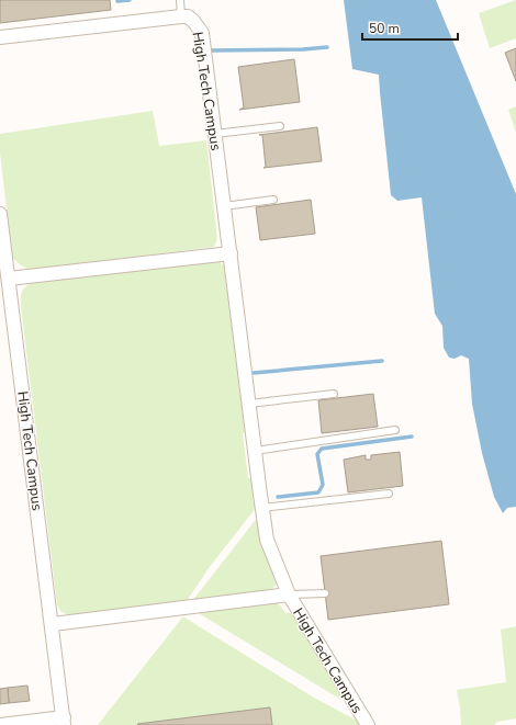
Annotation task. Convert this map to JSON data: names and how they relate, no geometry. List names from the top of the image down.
{
  "streets": {
    "street": ["High Tech Campus"]
  },
  "scale_bar": "50 m"
}
